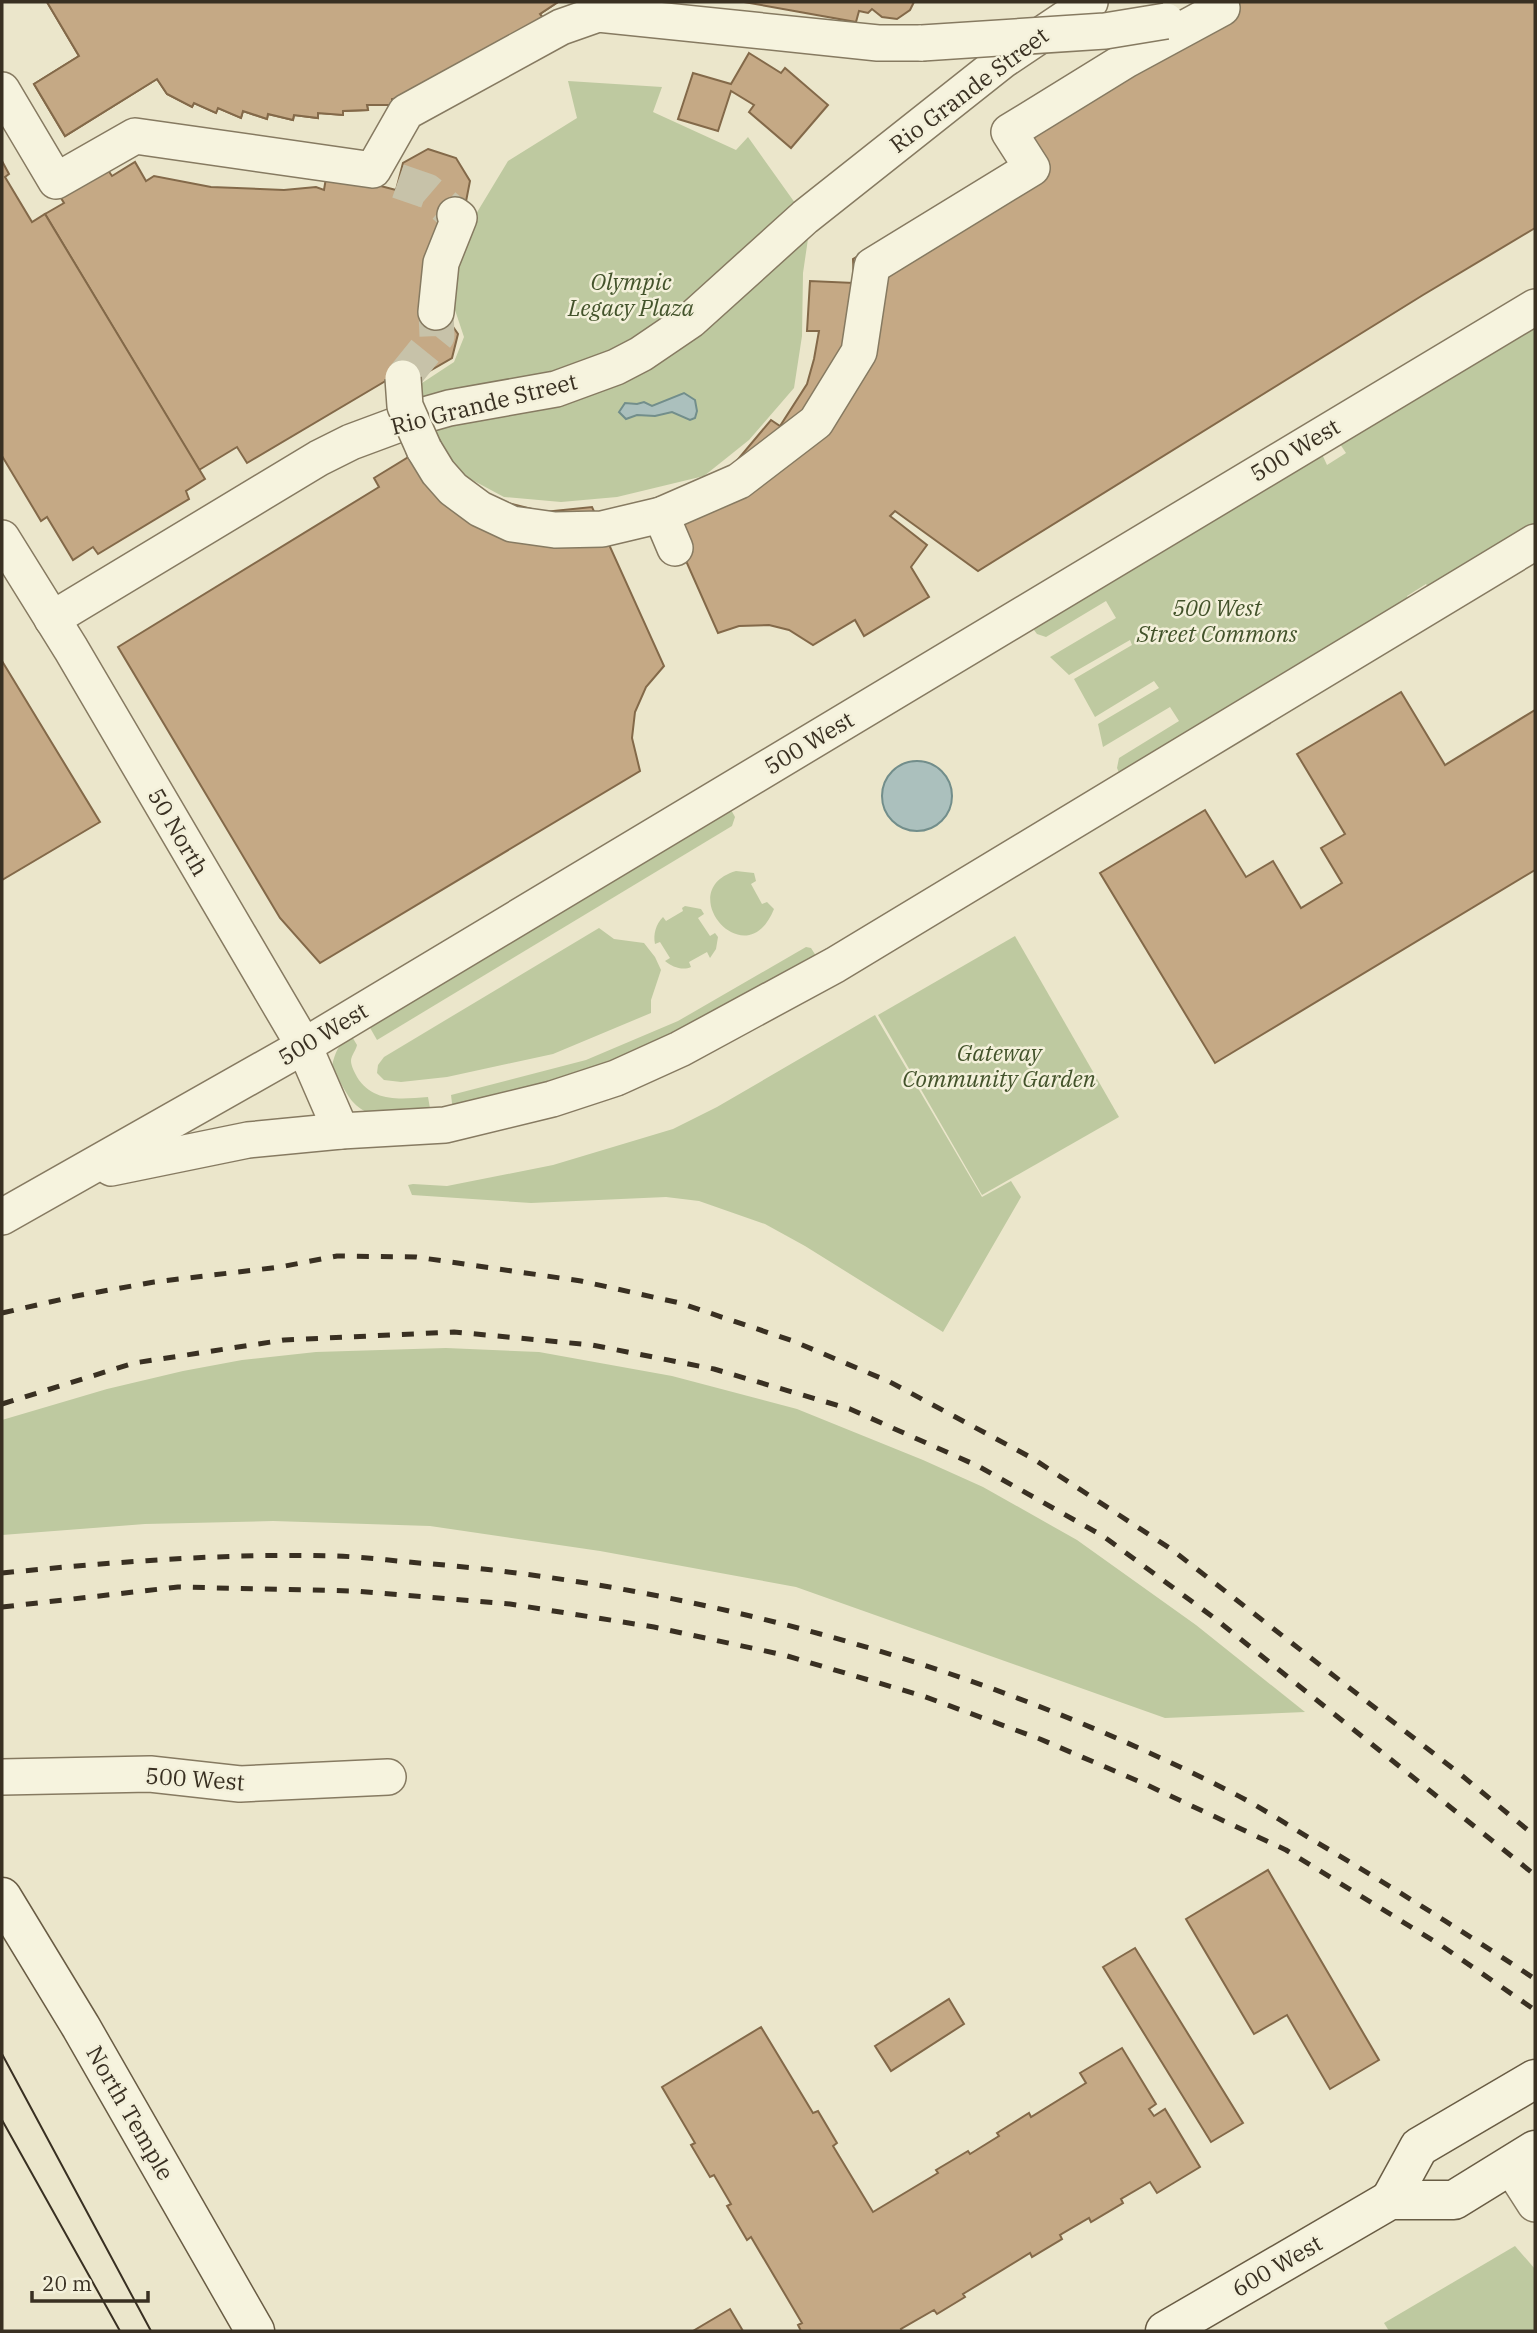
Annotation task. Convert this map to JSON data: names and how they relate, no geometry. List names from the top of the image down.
{
  "streets": {
    "street": [
      "Rio Grande Street",
      "500 West",
      "50 North",
      "North Temple",
      "600 West"
    ]
  },
  "crossings": [
    ["Rio Grande Street", "50 North"],
    ["500 West", "50 North"]
  ],
  "parks": ["Olympic Legacy Plaza", "500 West Street Commons", "Gateway Community Garden"],
  "scale_bar": "20 m"
}
